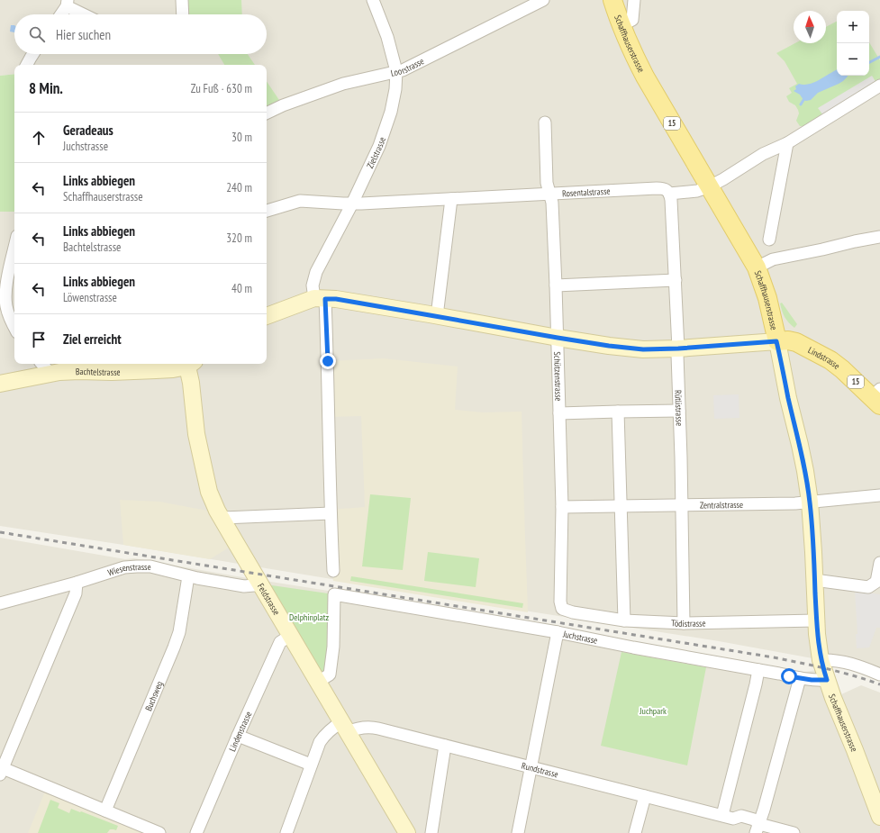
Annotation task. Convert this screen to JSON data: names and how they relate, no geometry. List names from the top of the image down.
{
  "streets": {
    "main road": ["Schaffhauserstrasse", "15", "Lindstrasse"],
    "street": [
      "Loorstrasse",
      "Zielstrasse",
      "Rosentalstrasse",
      "Bachtelstrasse",
      "Schützenstrasse",
      "Rütlistrasse",
      "Zentralstrasse",
      "Wiesenstrasse",
      "Feldstrasse",
      "Tödistrasse",
      "Juchstrasse",
      "Buchsweg",
      "Lindenstrasse",
      "Rundstrasse"
    ]
  },
  "crossings": [
    ["Schaffhauserstrasse", "Rosentalstrasse"],
    ["Schaffhauserstrasse", "Lindstrasse"],
    ["Schaffhauserstrasse", "Zentralstrasse"],
    ["Schaffhauserstrasse", "Tödistrasse"],
    ["Schaffhauserstrasse", "Juchstrasse"],
    ["Loorstrasse", "Zielstrasse"],
    ["Zielstrasse", "Rosentalstrasse"],
    ["Rosentalstrasse", "Schützenstrasse"],
    ["Rosentalstrasse", "Rütlistrasse"],
    ["Schützenstrasse", "Zentralstrasse"],
    ["Schützenstrasse", "Tödistrasse"],
    ["Rütlistrasse", "Zentralstrasse"],
    ["Rütlistrasse", "Tödistrasse"],
    ["Wiesenstrasse", "Feldstrasse"],
    ["Wiesenstrasse", "Buchsweg"],
    ["Feldstrasse", "Juchstrasse"],
    ["Feldstrasse", "Lindenstrasse"],
    ["Feldstrasse", "Rundstrasse"]
  ],
  "parks": ["Delphinplatz", "Juchpark"],
  "north": "top",
  "page": {
    "map_buttons": ["+", "−"],
    "search": "Hier suchen",
    "heading": ["8 Min.", "Zu Fuß · 630 m"],
    "list": [
      ["Geradeaus", "Juchstrasse", "30 m"],
      ["Links abbiegen", "Schaffhauserstrasse", "240 m"],
      ["Links abbiegen", "Bachtelstrasse", "320 m"],
      ["Links abbiegen", "Löwenstrasse", "40 m"],
      "Ziel erreicht"
    ]
  }
}
